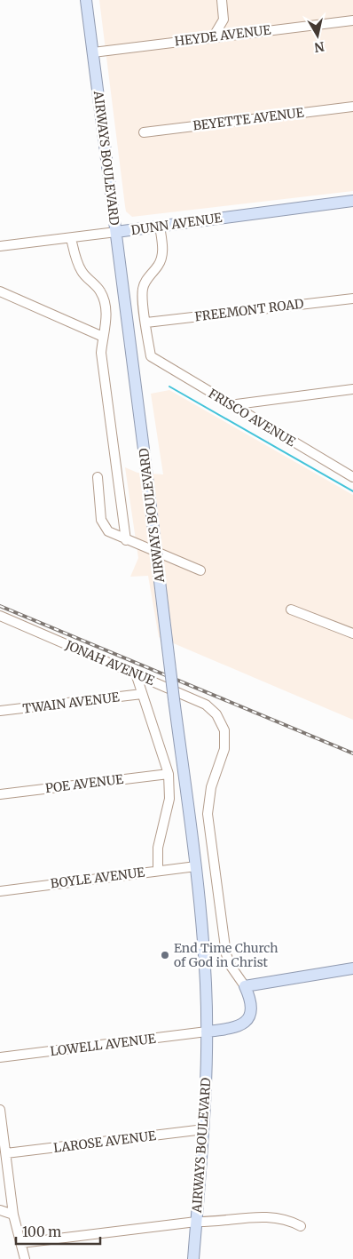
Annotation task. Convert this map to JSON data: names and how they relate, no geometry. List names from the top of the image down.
{
  "streets": {
    "main road": ["AIRWAYS BOULEVARD", "DUNN AVENUE"],
    "street": [
      "HEYDE AVENUE",
      "BEYETTE AVENUE",
      "FREEMONT ROAD",
      "FRISCO AVENUE",
      "JONAH AVENUE",
      "TWAIN AVENUE",
      "POE AVENUE",
      "BOYLE AVENUE",
      "LOWELL AVENUE",
      "LAROSE AVENUE"
    ]
  },
  "crossings": [
    ["HEYDE AVENUE", "AIRWAYS BOULEVARD"],
    ["AIRWAYS BOULEVARD", "DUNN AVENUE"],
    ["AIRWAYS BOULEVARD", "BOYLE AVENUE"],
    ["AIRWAYS BOULEVARD", "LOWELL AVENUE"],
    ["AIRWAYS BOULEVARD", "LAROSE AVENUE"],
    ["FREEMONT ROAD", "FRISCO AVENUE"]
  ],
  "places": ["End Time Church of God in Christ"],
  "scale_bar": "100 m",
  "north": "bottom"
}
